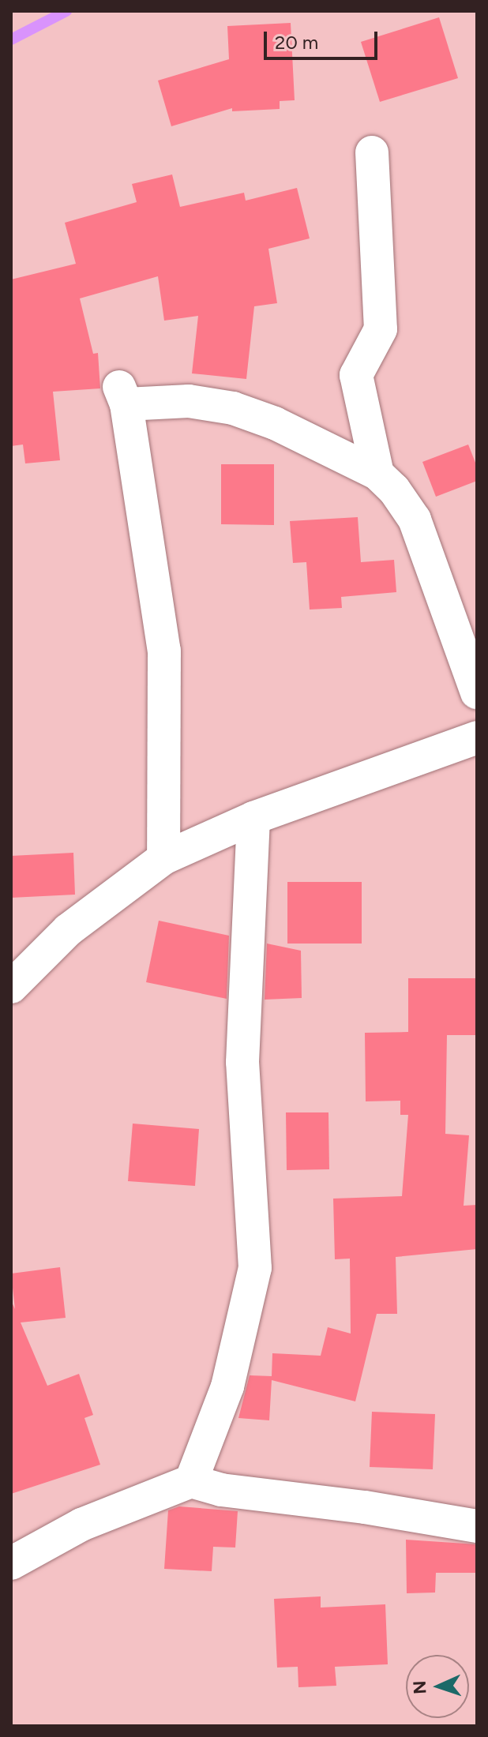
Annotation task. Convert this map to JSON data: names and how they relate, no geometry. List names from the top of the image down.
{
  "scale_bar": "20 m",
  "north": "left"
}
